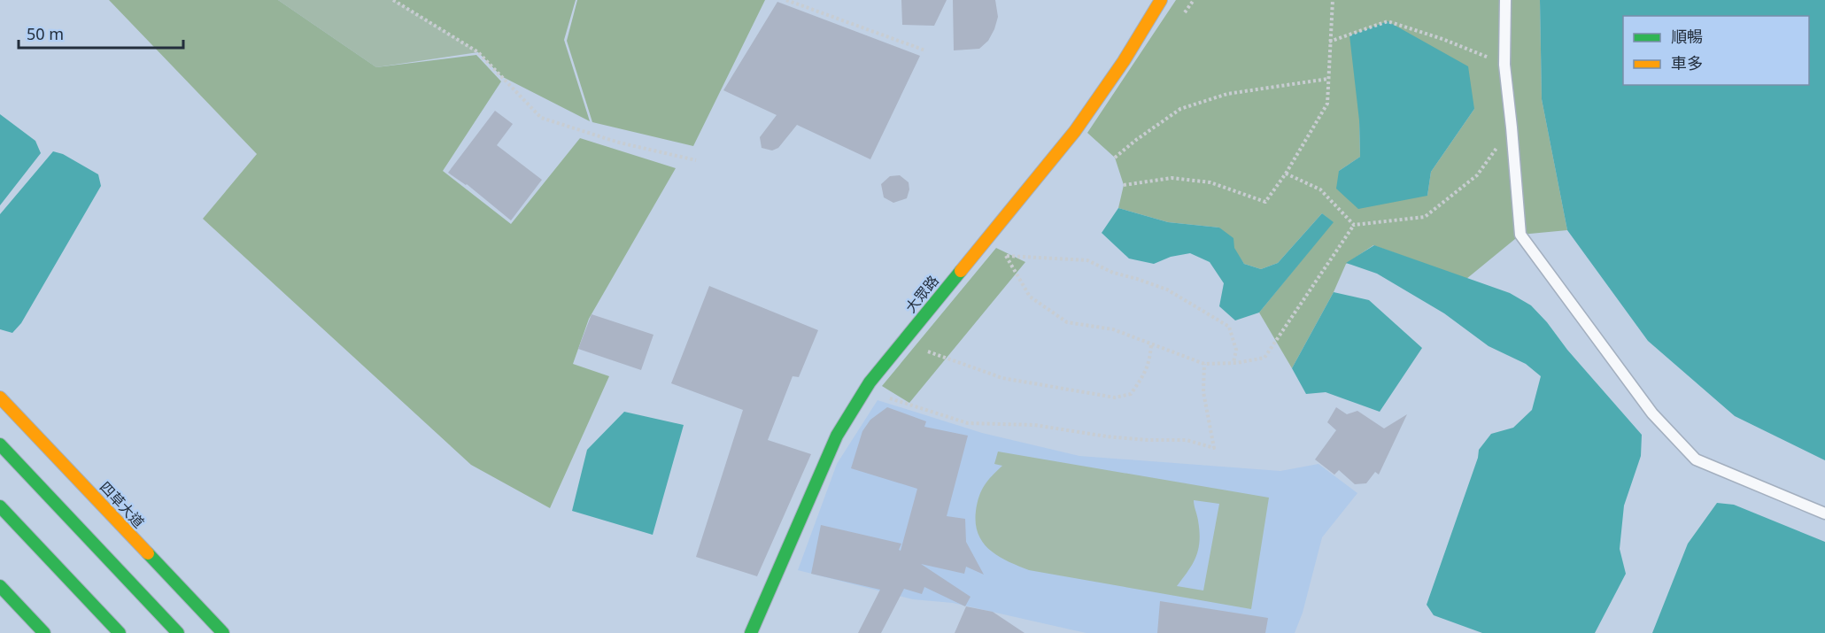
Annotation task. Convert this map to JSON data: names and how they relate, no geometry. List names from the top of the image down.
{
  "streets": {
    "street": ["大眾路", "四草大道"]
  },
  "legend": ["順暢", "車多"],
  "scale_bar": "50 m"
}
